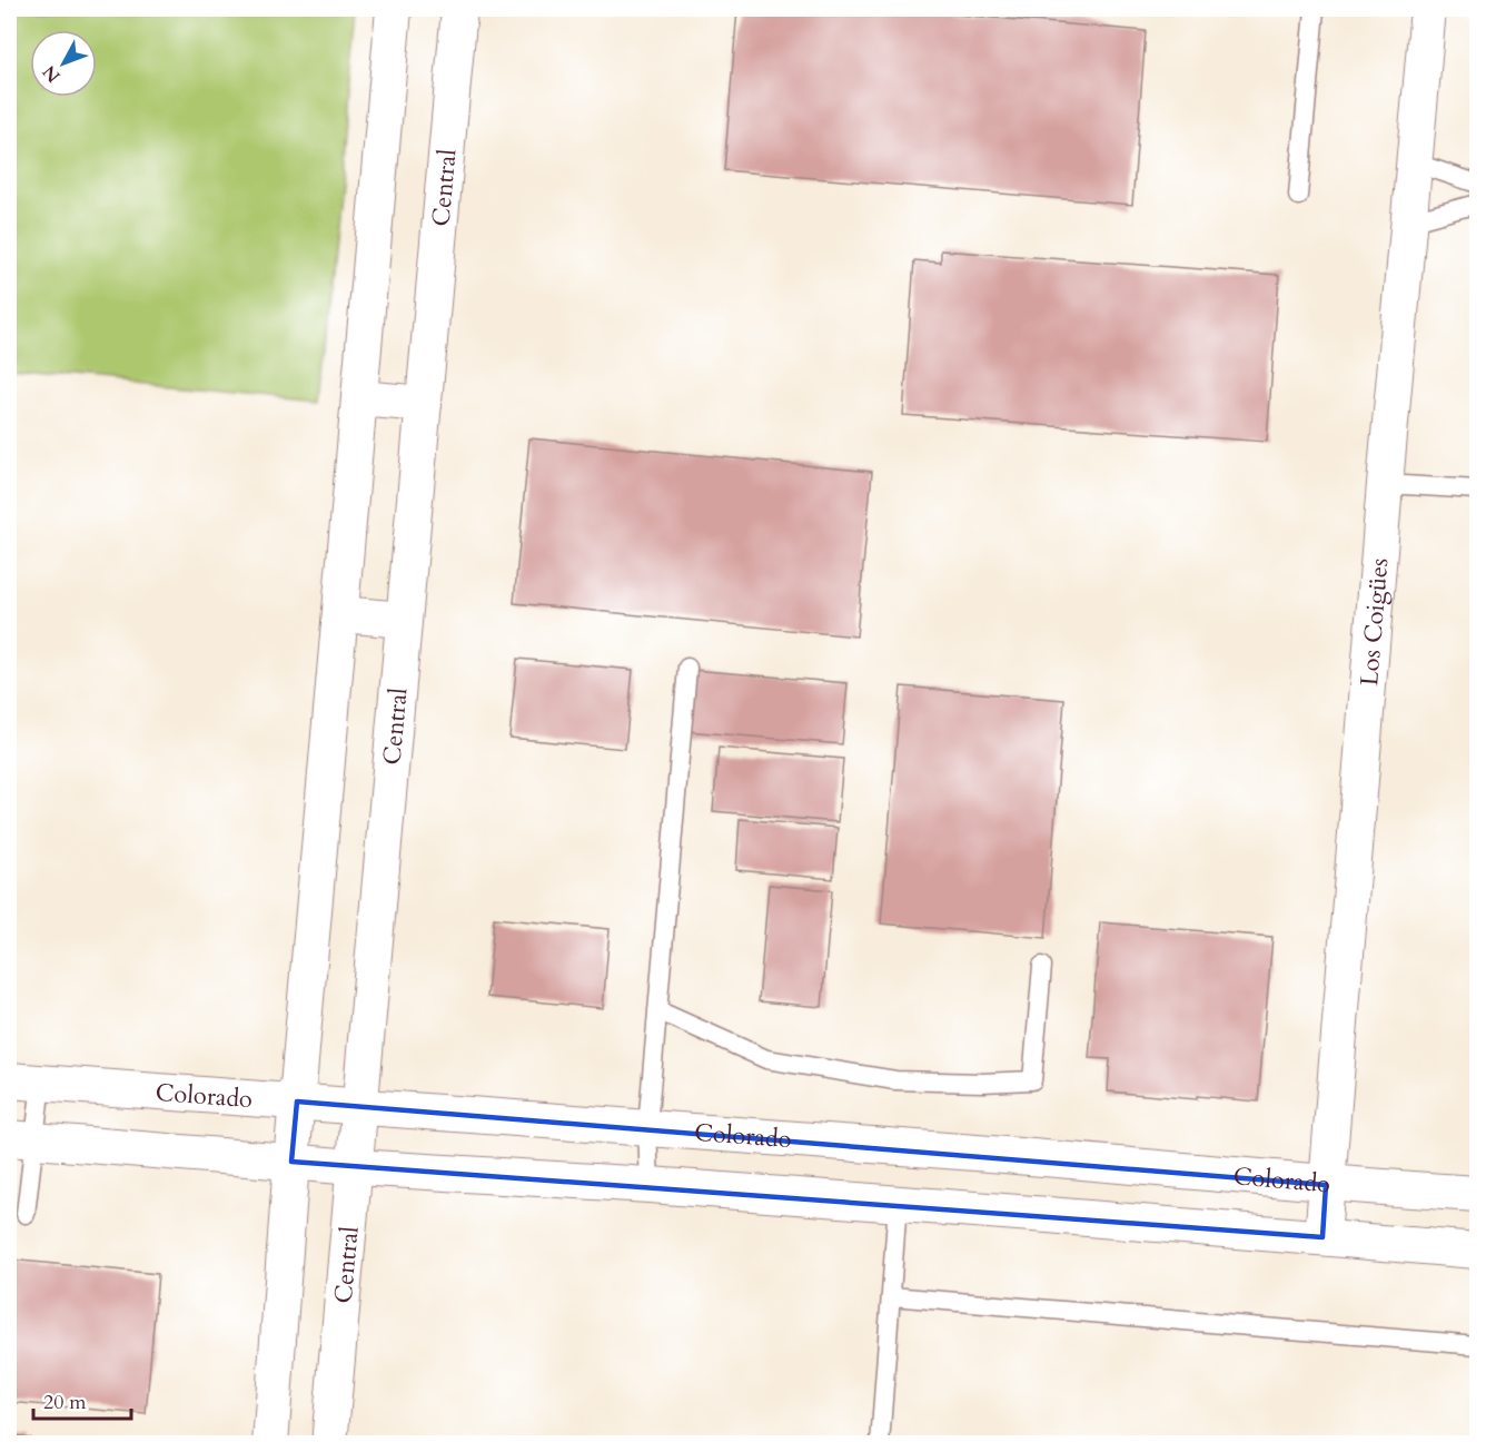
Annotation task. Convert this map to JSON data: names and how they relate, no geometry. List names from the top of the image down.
{
  "streets": {
    "street": ["Central", "Los Coigües", "Colorado"]
  },
  "crossings": [
    ["Central", "Colorado"],
    ["Los Coigües", "Colorado"]
  ],
  "scale_bar": "20 m",
  "north": "bottom left"
}
